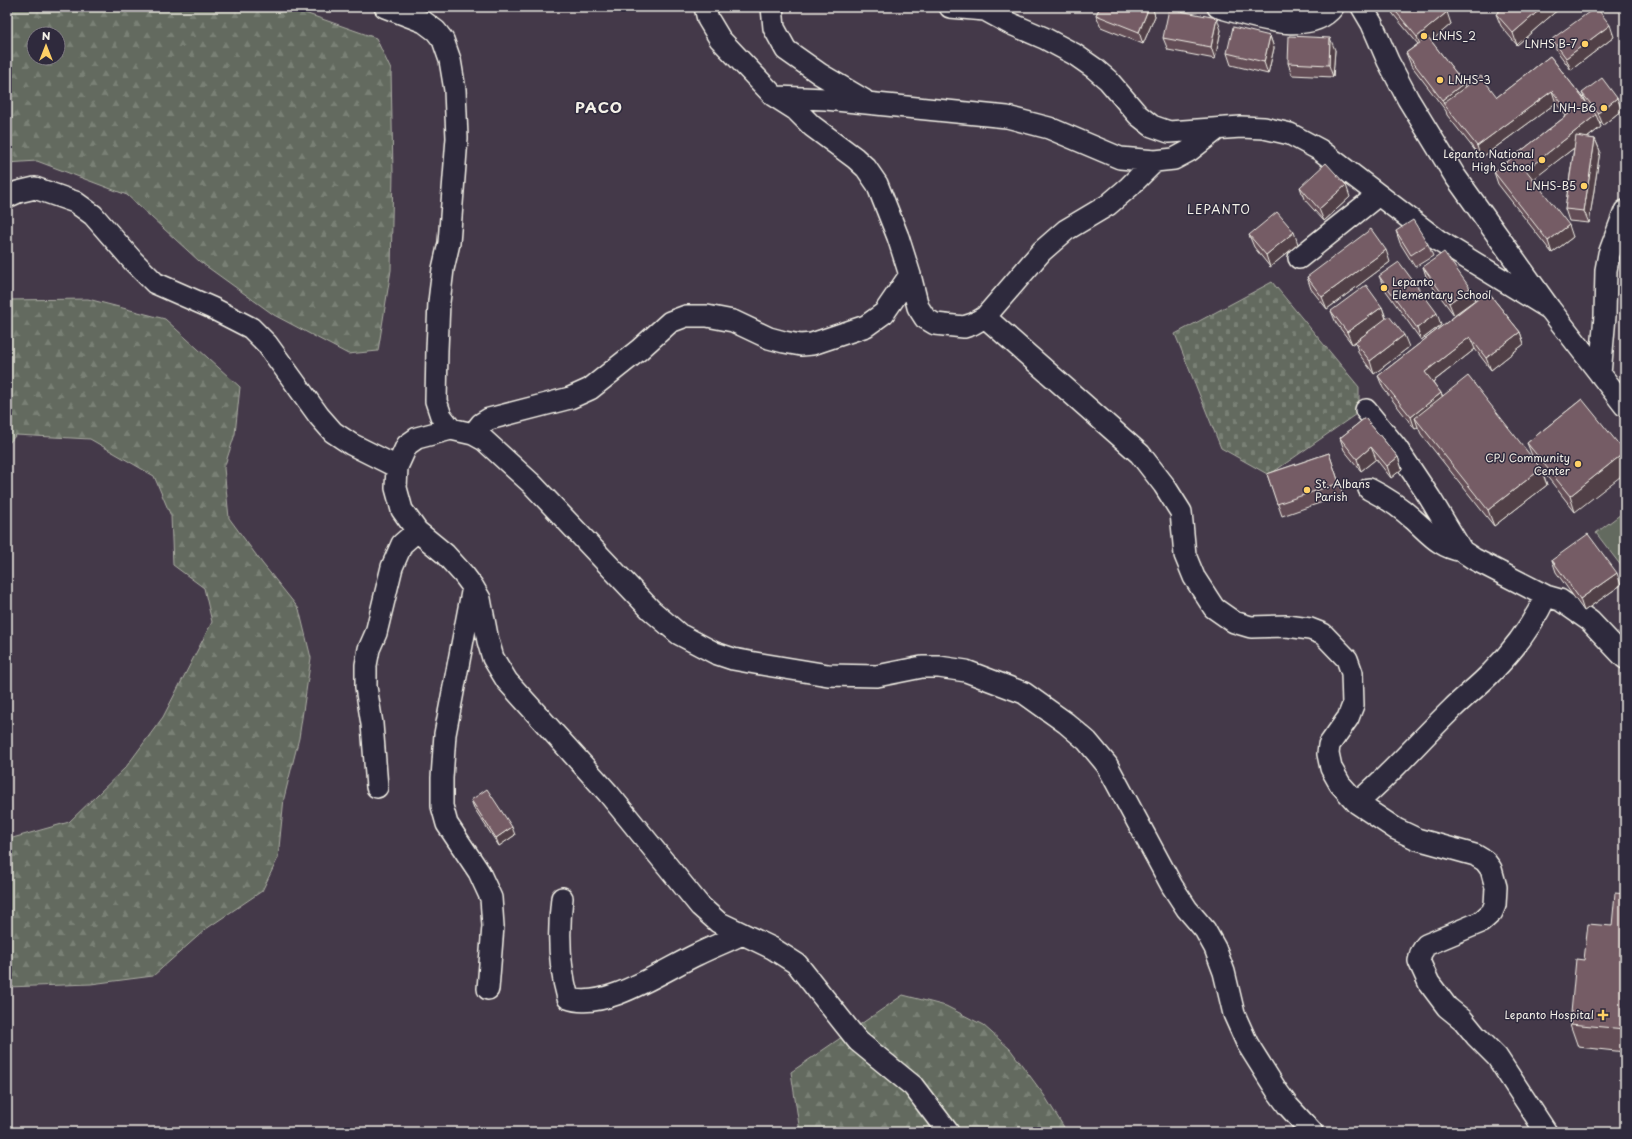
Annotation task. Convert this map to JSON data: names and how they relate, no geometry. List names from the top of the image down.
{
  "districts": ["PACO", "LEPANTO"],
  "places": {
    "other": [
      "LNHS_2",
      "LNHS B-7",
      "LNHS-3",
      "LNH-B6",
      "Lepanto National High School",
      "LNHS-B5",
      "Lepanto Elementary School",
      "CPJ Community Center",
      "St. Albans Parish"
    ],
    "health": ["Lepanto Hospital"]
  },
  "north": "top"
}
